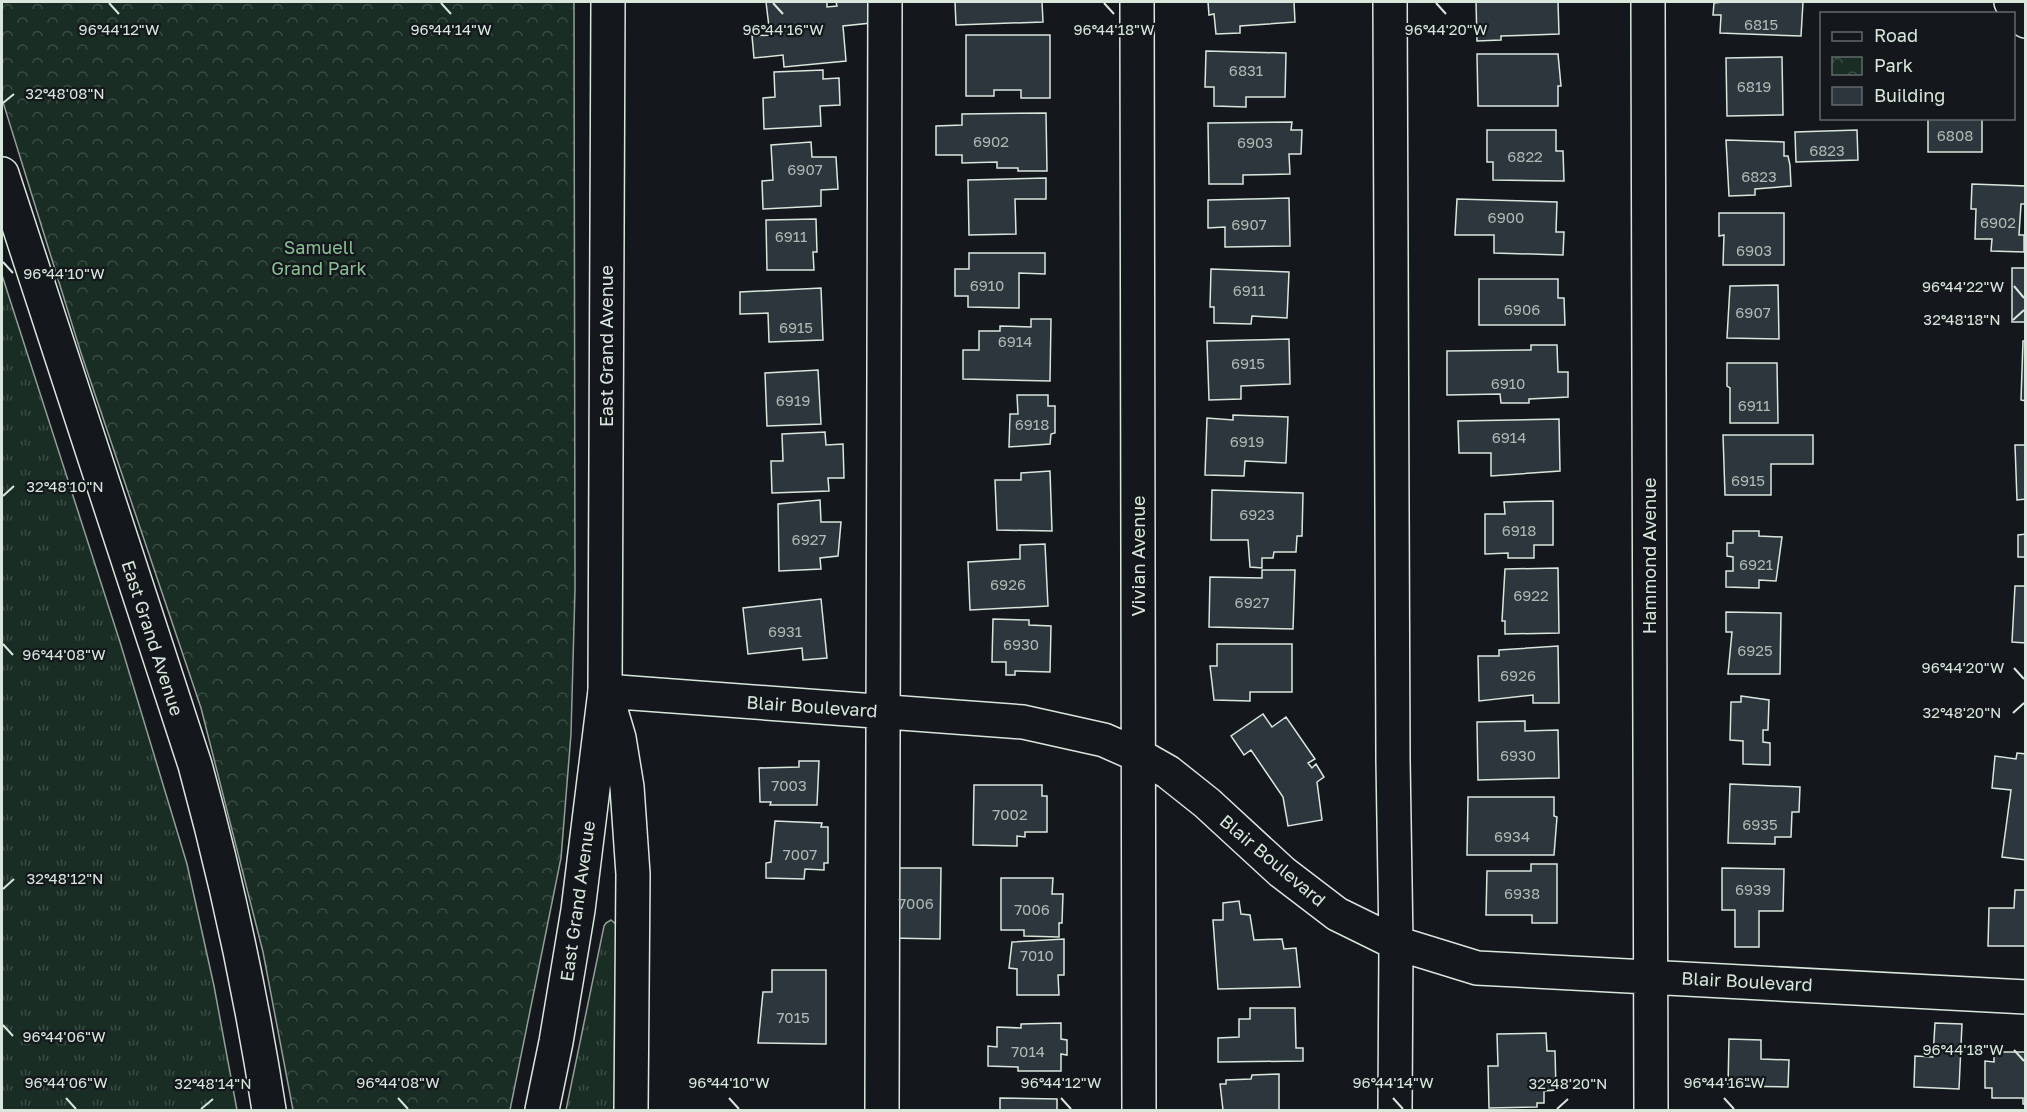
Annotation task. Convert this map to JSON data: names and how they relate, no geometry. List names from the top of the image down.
{
  "streets": {
    "street": [
      "East Grand Avenue",
      "Vivian Avenue",
      "Hammond Avenue",
      "Blair Boulevard"
    ]
  },
  "crossings": [
    ["East Grand Avenue", "Blair Boulevard"],
    ["Vivian Avenue", "Blair Boulevard"],
    ["Hammond Avenue", "Blair Boulevard"]
  ],
  "parks": ["Samuell Grand Park"],
  "house_numbers": [
    "6815",
    "6831",
    "6819",
    "6808",
    "6902",
    "6903",
    "6823",
    "6822",
    "6907",
    "6823",
    "6900",
    "6902",
    "6907",
    "6911",
    "6903",
    "6910",
    "6911",
    "6906",
    "6907",
    "6915",
    "6914",
    "6915",
    "6910",
    "6919",
    "6911",
    "6918",
    "6914",
    "6919",
    "6915",
    "6923",
    "6918",
    "6927",
    "6921",
    "6926",
    "6922",
    "6927",
    "6931",
    "6930",
    "6925",
    "6926",
    "6930",
    "7003",
    "7002",
    "6935",
    "6934",
    "7007",
    "6939",
    "6938",
    "7006",
    "7006",
    "7010",
    "7015",
    "7014"
  ],
  "legend": ["Road", "Park", "Building"],
  "coordinates": [
    "96°44'20\"W",
    "96°44'12\"W",
    "96°44'14\"W",
    "96°44'16\"W",
    "96°44'18\"W",
    "32°48'08\"N",
    "96°44'10\"W",
    "96°44'22\"W",
    "32°48'18\"N",
    "32°48'10\"N",
    "96°44'08\"W",
    "32°48'20\"N",
    "32°48'12\"N",
    "96°44'06\"W",
    "32°48'14\"N"
  ]
}
